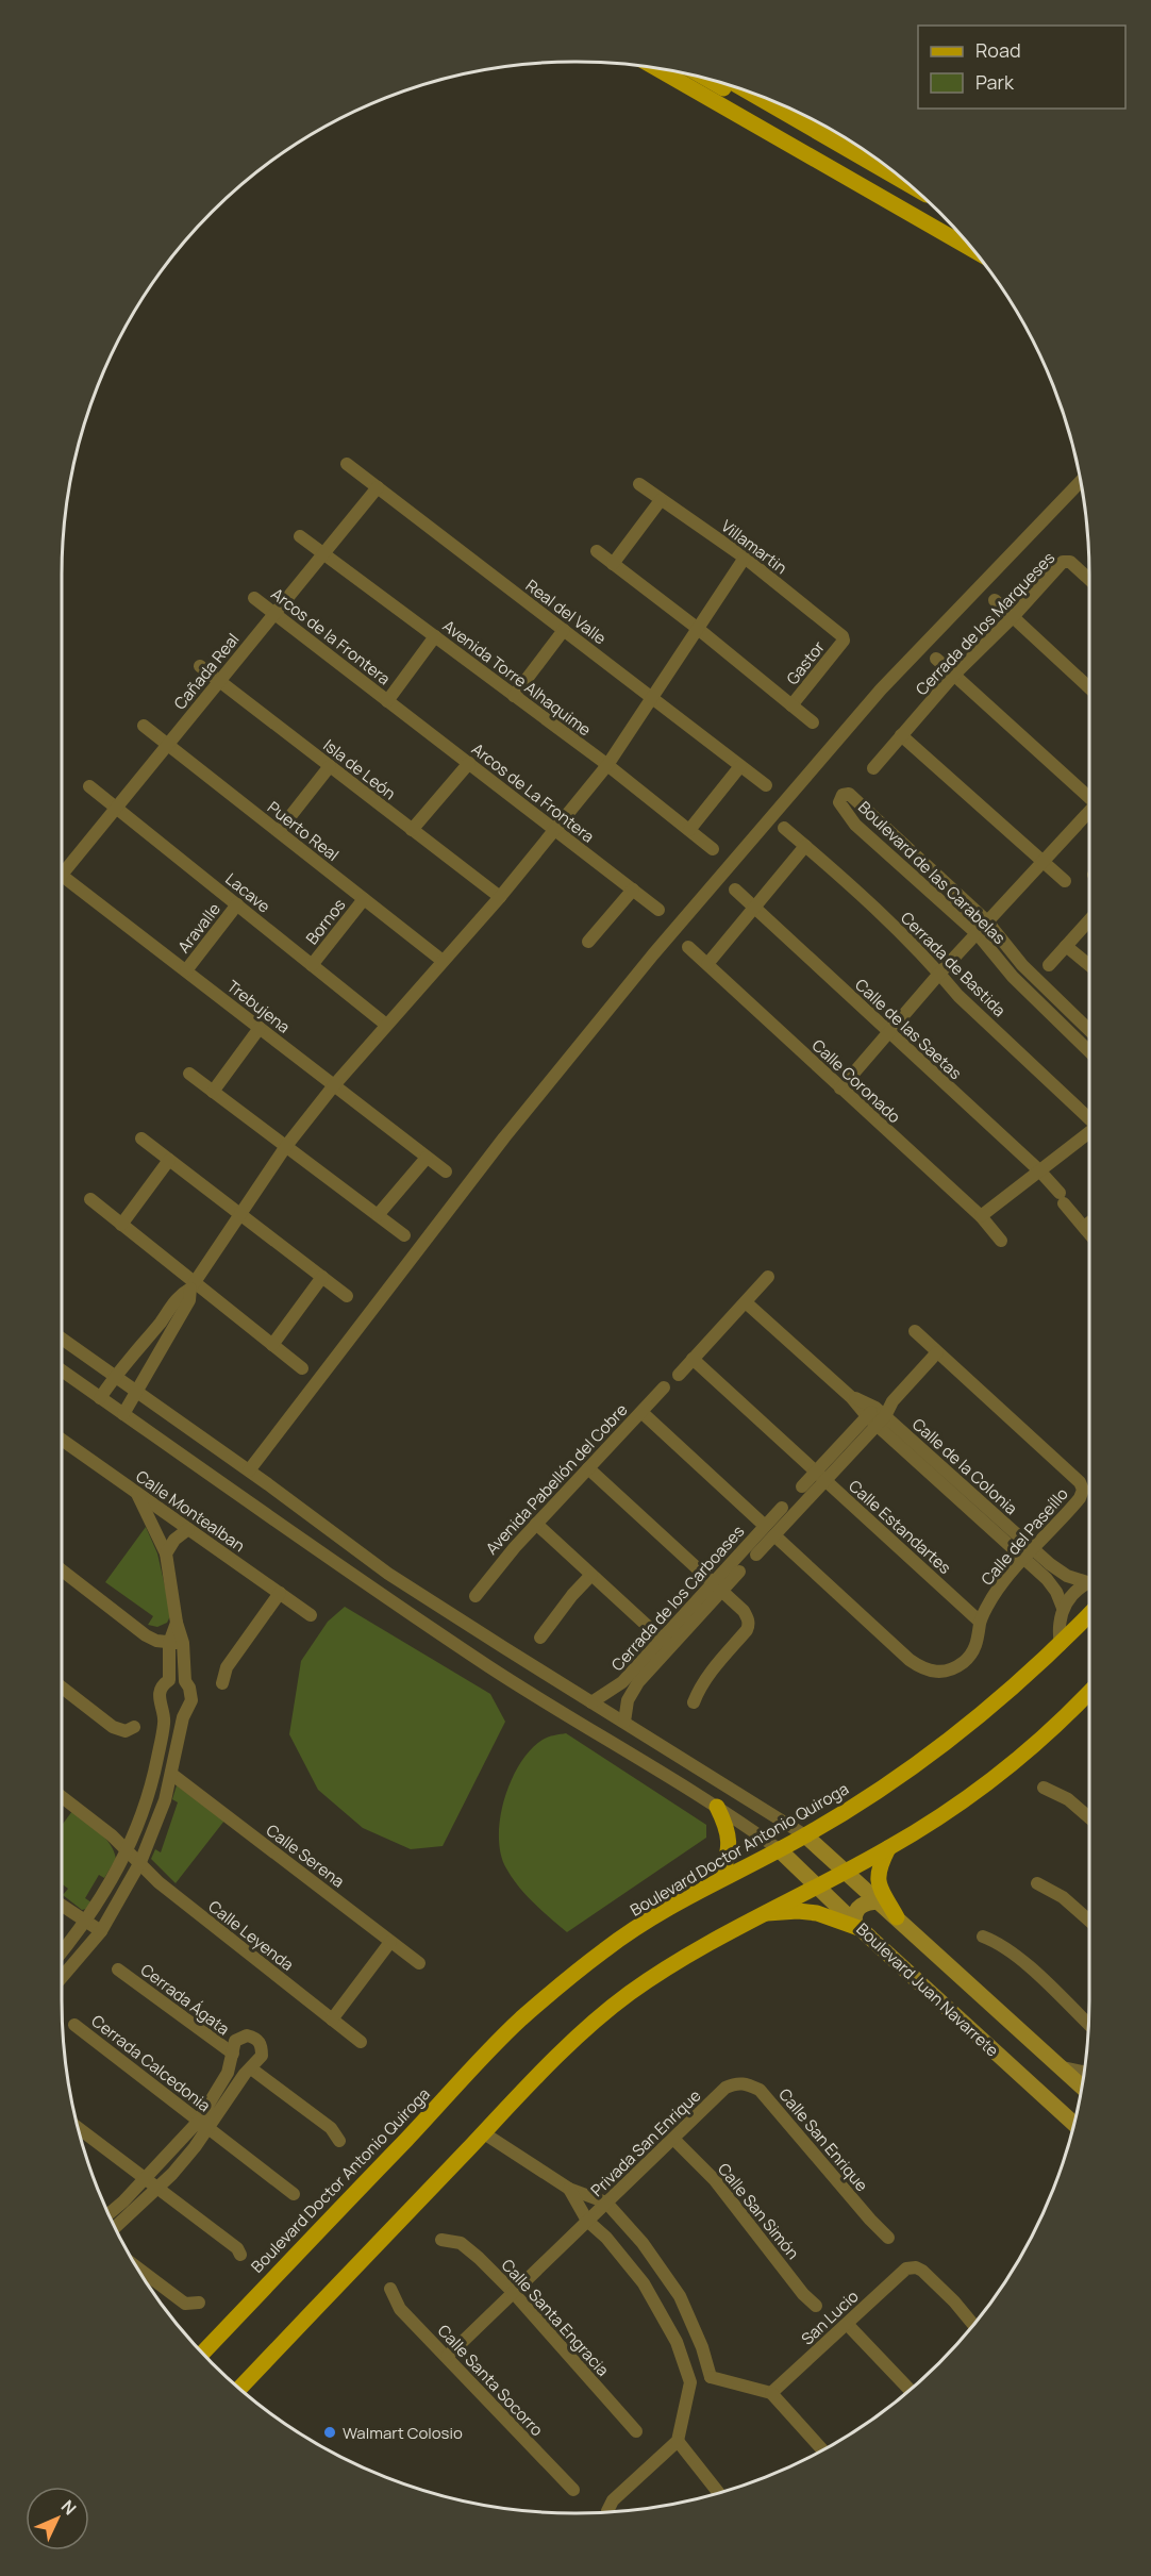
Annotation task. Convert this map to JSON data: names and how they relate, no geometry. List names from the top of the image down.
{
  "streets": {
    "main road": ["Boulevard Doctor Antonio Quiroga", "Boulevard Juan Navarrete"],
    "street": [
      "Villamartin",
      "Real del Valle",
      "Cerrada de los Marqueses",
      "Arcos de la Frontera",
      "Gastor",
      "Cañada Real",
      "Avenida Torre Alhaquime",
      "Isla de León",
      "Arcos de La Frontera",
      "Puerto Real",
      "Boulevard de las Carabelas",
      "Lacave",
      "Bornos",
      "Aravalle",
      "Cerrada de Bastida",
      "Trebujena",
      "Calle de las Saetas",
      "Calle Coronado",
      "Calle de la Colonia",
      "Avenida Pabellón del Cobre",
      "Calle Montealban",
      "Calle Estandartes",
      "Calle del Paseíllo",
      "Cerrada de los Carboases",
      "Calle Serena",
      "Calle Leyenda",
      "Cerrada Ágata",
      "Cerrada Calcedonia",
      "Calle San Enrique",
      "Privada San Enrique",
      "Calle San Simón",
      "Calle Santa Engracia",
      "San Lucio",
      "Calle Santa Socorro"
    ]
  },
  "crossings": [
    ["Villamartin", "Gastor"],
    ["Real del Valle", "Cañada Real"],
    ["Arcos de la Frontera", "Cañada Real"],
    ["Arcos de la Frontera", "Arcos de La Frontera"],
    ["Cañada Real", "Avenida Torre Alhaquime"],
    ["Cañada Real", "Isla de León"],
    ["Cañada Real", "Puerto Real"],
    ["Cañada Real", "Lacave"],
    ["Puerto Real", "Bornos"],
    ["Lacave", "Bornos"],
    ["Lacave", "Aravalle"],
    ["Aravalle", "Trebujena"],
    ["Calle de la Colonia", "Calle Estandartes"],
    ["Calle de la Colonia", "Calle del Paseíllo"],
    ["Calle Estandartes", "Calle del Paseíllo"],
    ["Boulevard Doctor Antonio Quiroga", "Boulevard Juan Navarrete"],
    ["Calle San Enrique", "Privada San Enrique"],
    ["Privada San Enrique", "Calle San Simón"],
    ["Privada San Enrique", "Calle Santa Engracia"],
    ["Privada San Enrique", "Calle Santa Socorro"]
  ],
  "places": ["Walmart Colosio"],
  "legend": ["Road", "Park"],
  "north": "top right"
}
